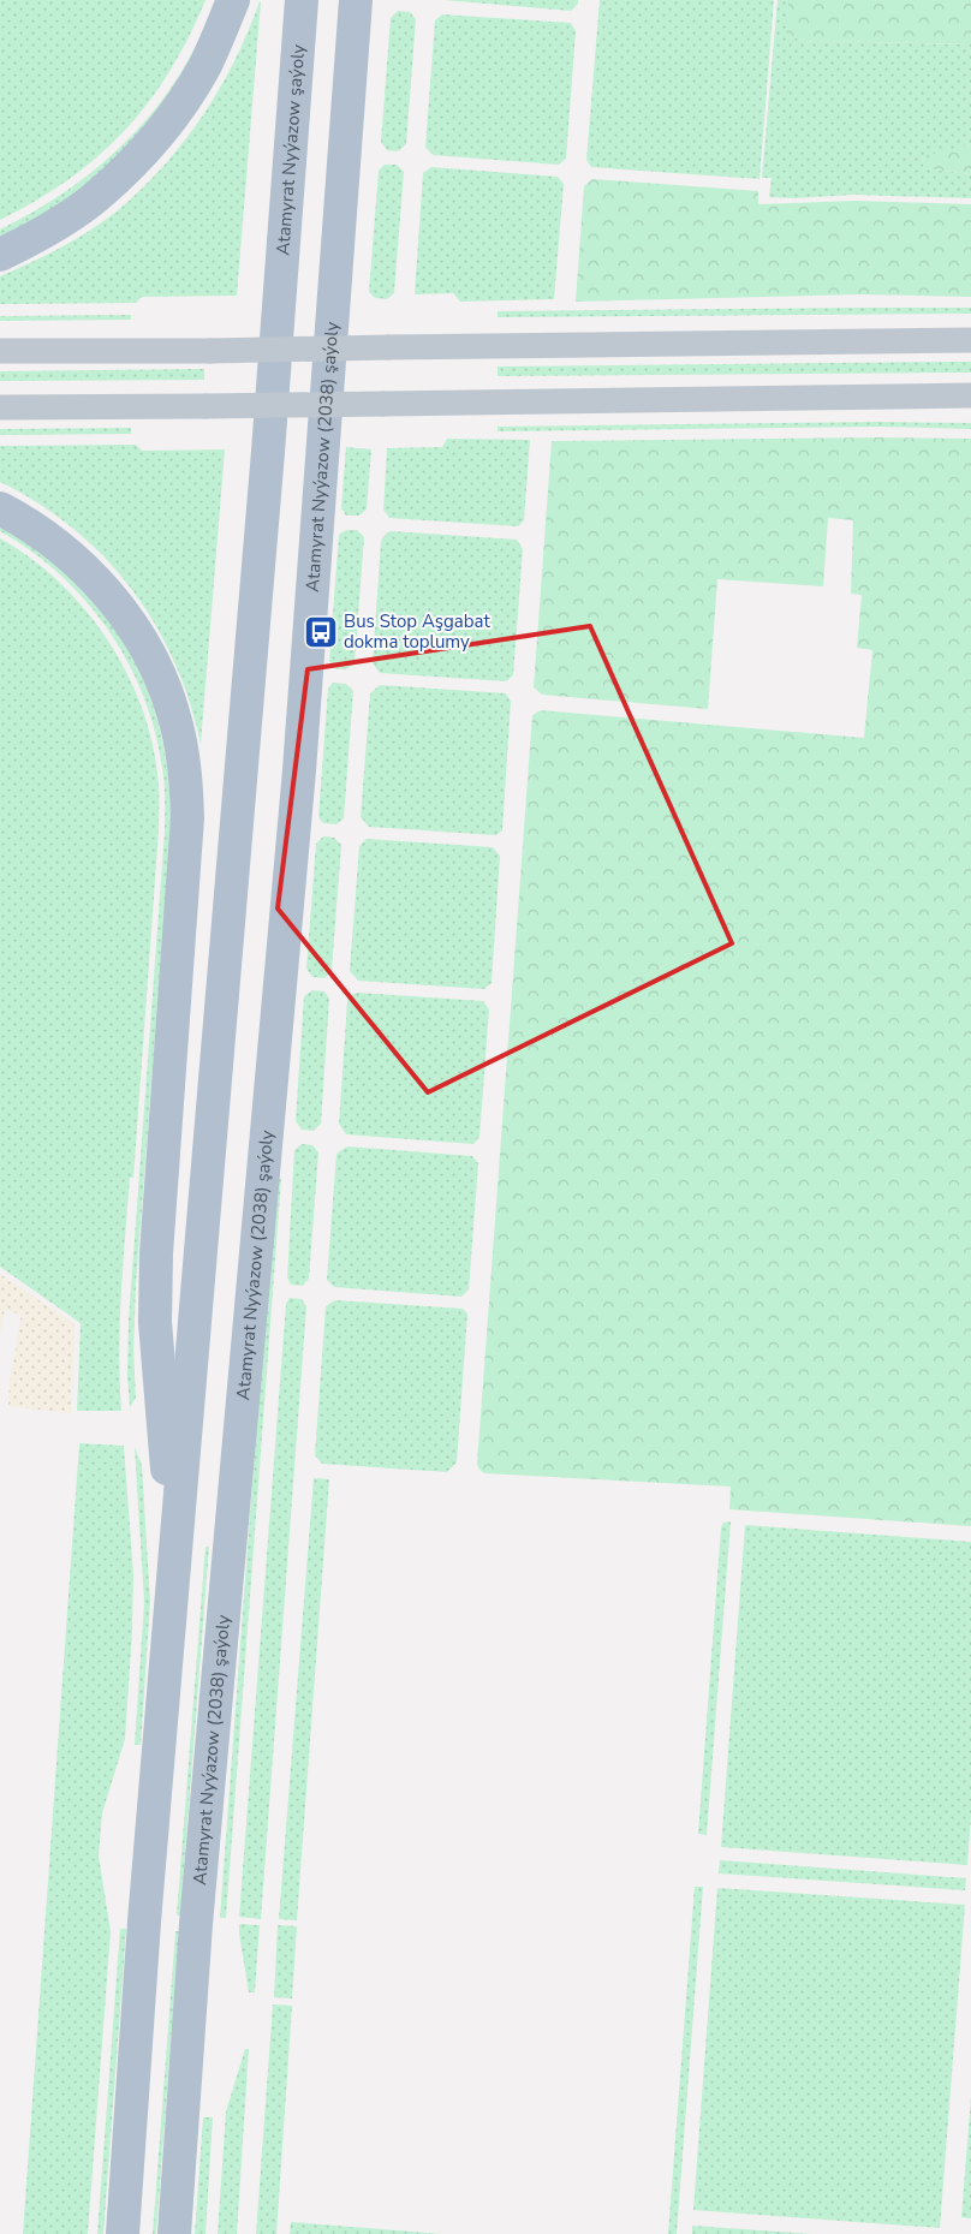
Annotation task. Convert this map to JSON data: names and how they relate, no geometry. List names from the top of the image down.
{
  "streets": {
    "main road": ["Atamyrat Nyýazow şaýoly", "Atamyrat Nyýazow (2038) şaýoly"]
  },
  "places": {
    "bus stop": ["Bus Stop Aşgabat dokma toplumy"]
  }
}
